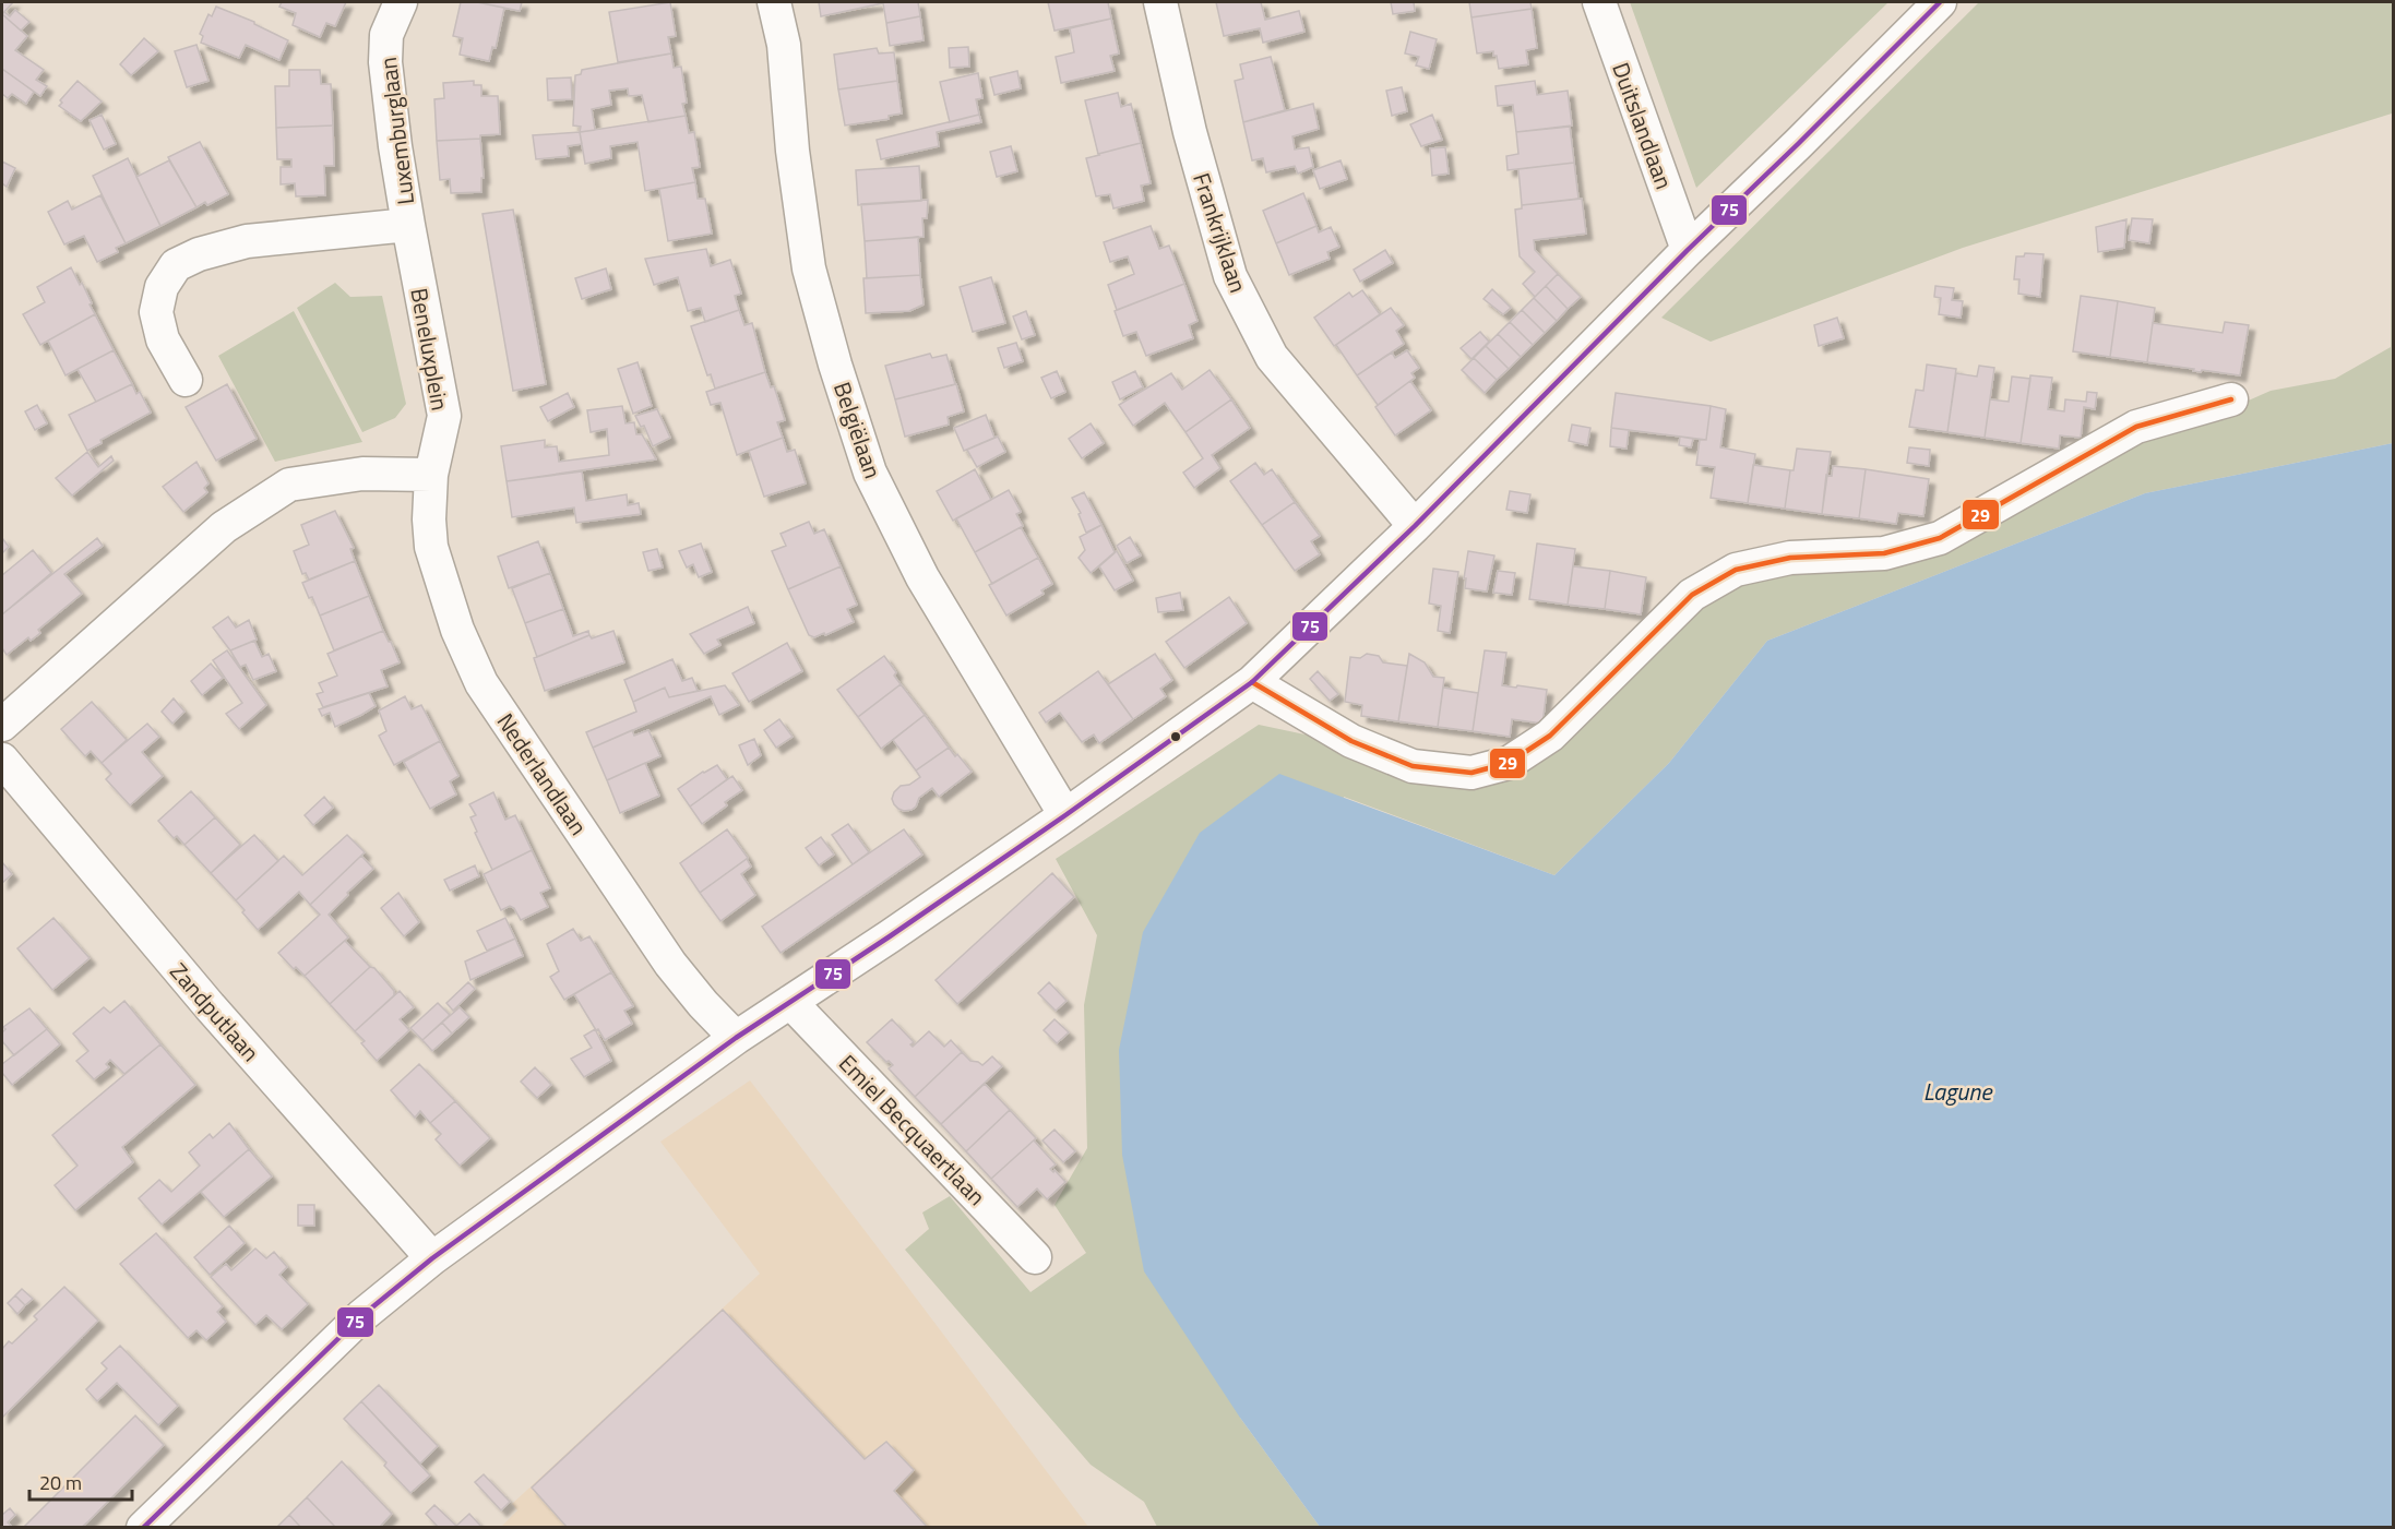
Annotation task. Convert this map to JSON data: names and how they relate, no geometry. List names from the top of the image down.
{
  "streets": {
    "street": [
      "Duitslandlaan",
      "Luxemburglaan",
      "Frankrijklaan",
      "Beneluxplein",
      "Belgiëlaan",
      "Nederlandlaan",
      "Zandputlaan",
      "Emiel Becquaertlaan"
    ]
  },
  "crossings": [
    ["Luxemburglaan", "Beneluxplein"],
    ["Beneluxplein", "Nederlandlaan"]
  ],
  "water": ["Lagune"],
  "lines": ["transit line 75", "transit line 29"],
  "scale_bar": "20 m"
}
